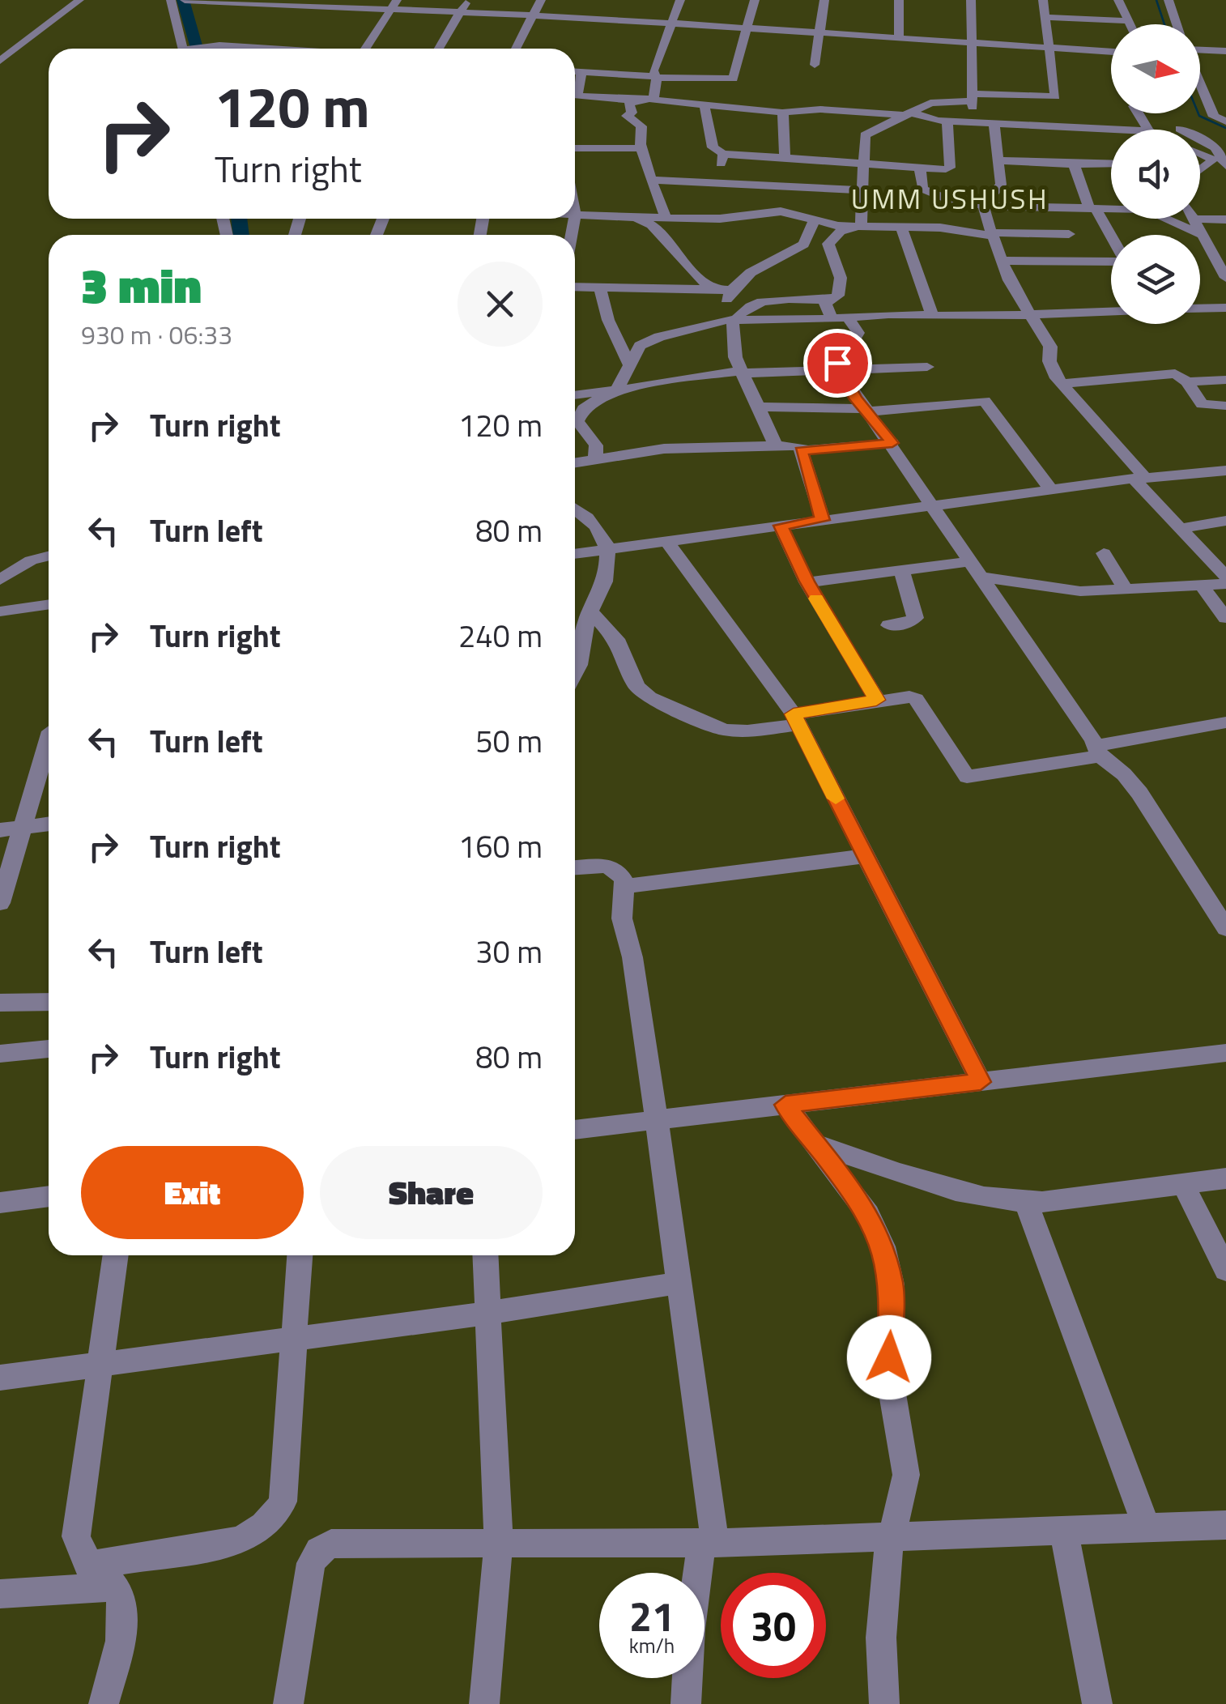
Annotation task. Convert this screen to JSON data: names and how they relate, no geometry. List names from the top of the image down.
{
  "districts": ["UMM USHUSH"],
  "north": "right",
  "page": {
    "turn": ["120 m", "Turn right"],
    "heading": ["3 min", "930 m · 06:33"],
    "list": [
      {
        "name": "Turn right",
        "value": "120 m"
      },
      {
        "name": "Turn left",
        "value": "80 m"
      },
      {
        "name": "Turn right",
        "value": "240 m"
      },
      {
        "name": "Turn left",
        "value": "50 m"
      },
      {
        "name": "Turn right",
        "value": "160 m"
      },
      {
        "name": "Turn left",
        "value": "30 m"
      },
      {
        "name": "Turn right",
        "value": "80 m"
      }
    ],
    "buttons": ["Exit", "Share"],
    "speed": "21 km/h",
    "limit": "30"
  }
}
